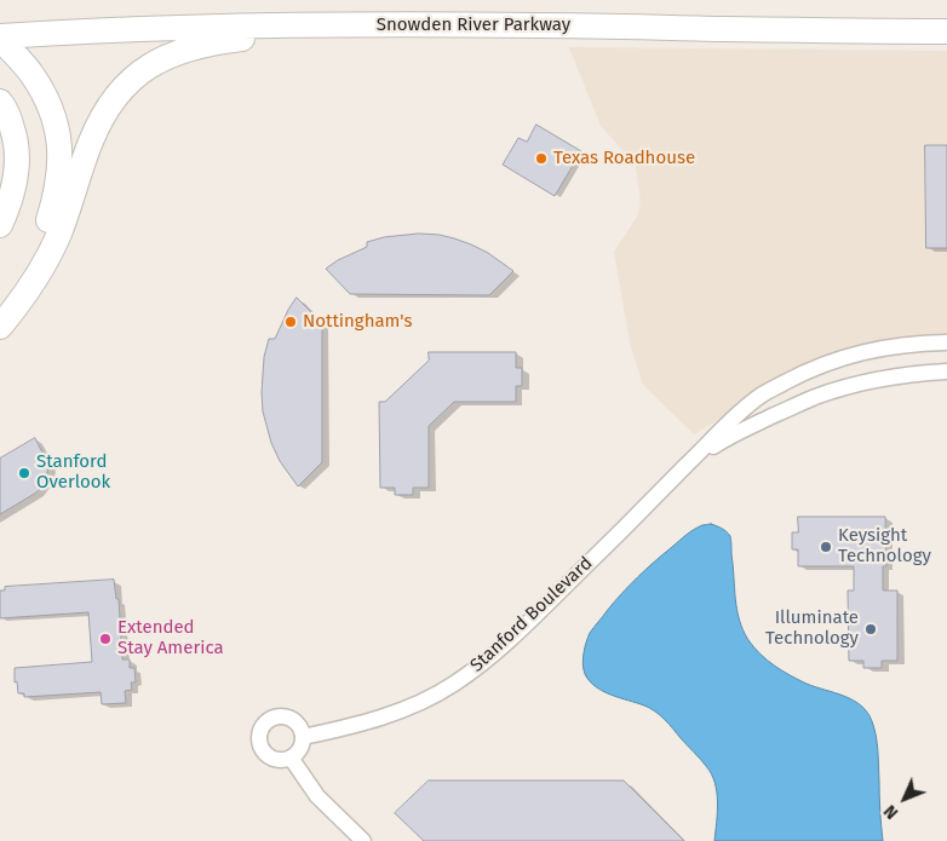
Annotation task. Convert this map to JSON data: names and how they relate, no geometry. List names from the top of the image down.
{
  "streets": {
    "main road": ["Snowden River Parkway"],
    "street": ["Stanford Boulevard"]
  },
  "places": [
    "Texas Roadhouse",
    "Nottingham's",
    "Stanford Overlook",
    "Keysight Technology",
    "Illuminate Technology",
    "Extended Stay America"
  ],
  "north": "bottom left"
}
